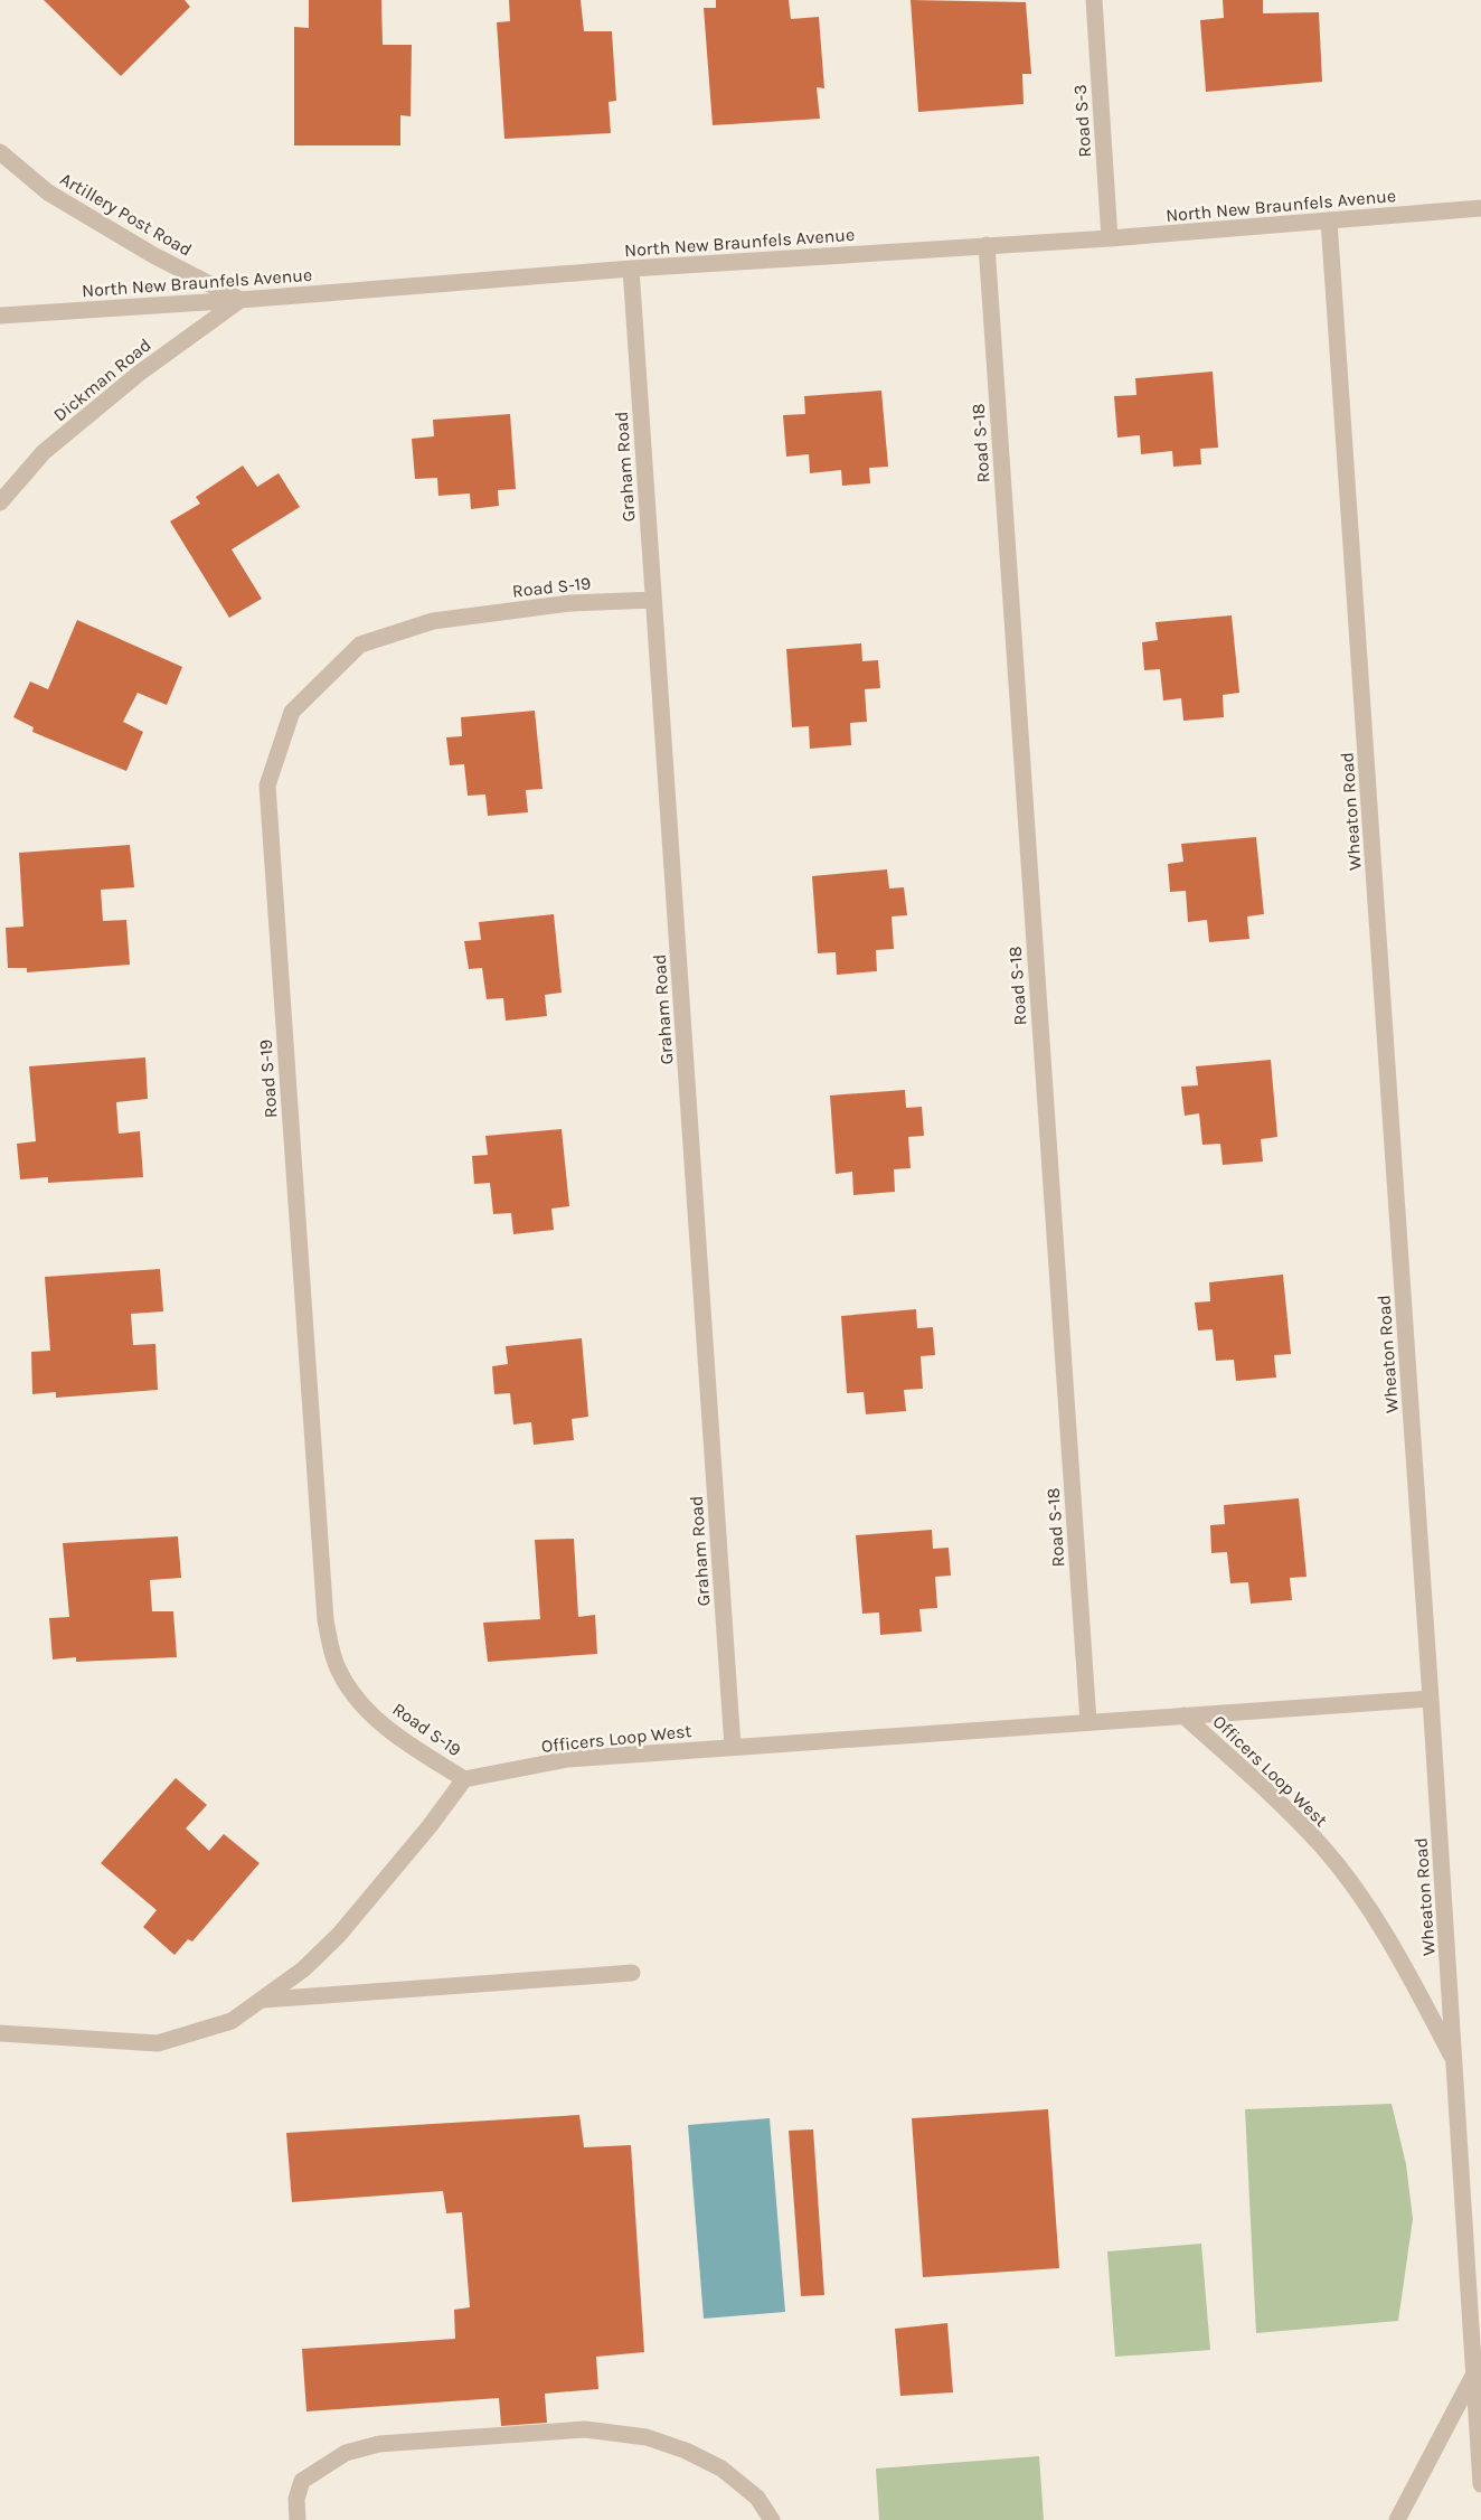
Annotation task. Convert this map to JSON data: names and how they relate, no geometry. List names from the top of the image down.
{
  "streets": {
    "street": [
      "Road S-3",
      "North New Braunfels Avenue",
      "Artillery Post Road",
      "Dickman Road",
      "Road S-18",
      "Graham Road",
      "Road S-19",
      "Wheaton Road",
      "Officers Loop West"
    ]
  },
  "crossings": [
    ["Road S-3", "North New Braunfels Avenue"],
    ["North New Braunfels Avenue", "Artillery Post Road"],
    ["North New Braunfels Avenue", "Dickman Road"],
    ["North New Braunfels Avenue", "Road S-18"],
    ["North New Braunfels Avenue", "Graham Road"],
    ["North New Braunfels Avenue", "Wheaton Road"],
    ["Artillery Post Road", "Dickman Road"],
    ["Road S-18", "Officers Loop West"],
    ["Graham Road", "Road S-19"],
    ["Graham Road", "Officers Loop West"],
    ["Road S-19", "Officers Loop West"],
    ["Wheaton Road", "Officers Loop West"]
  ]
}
